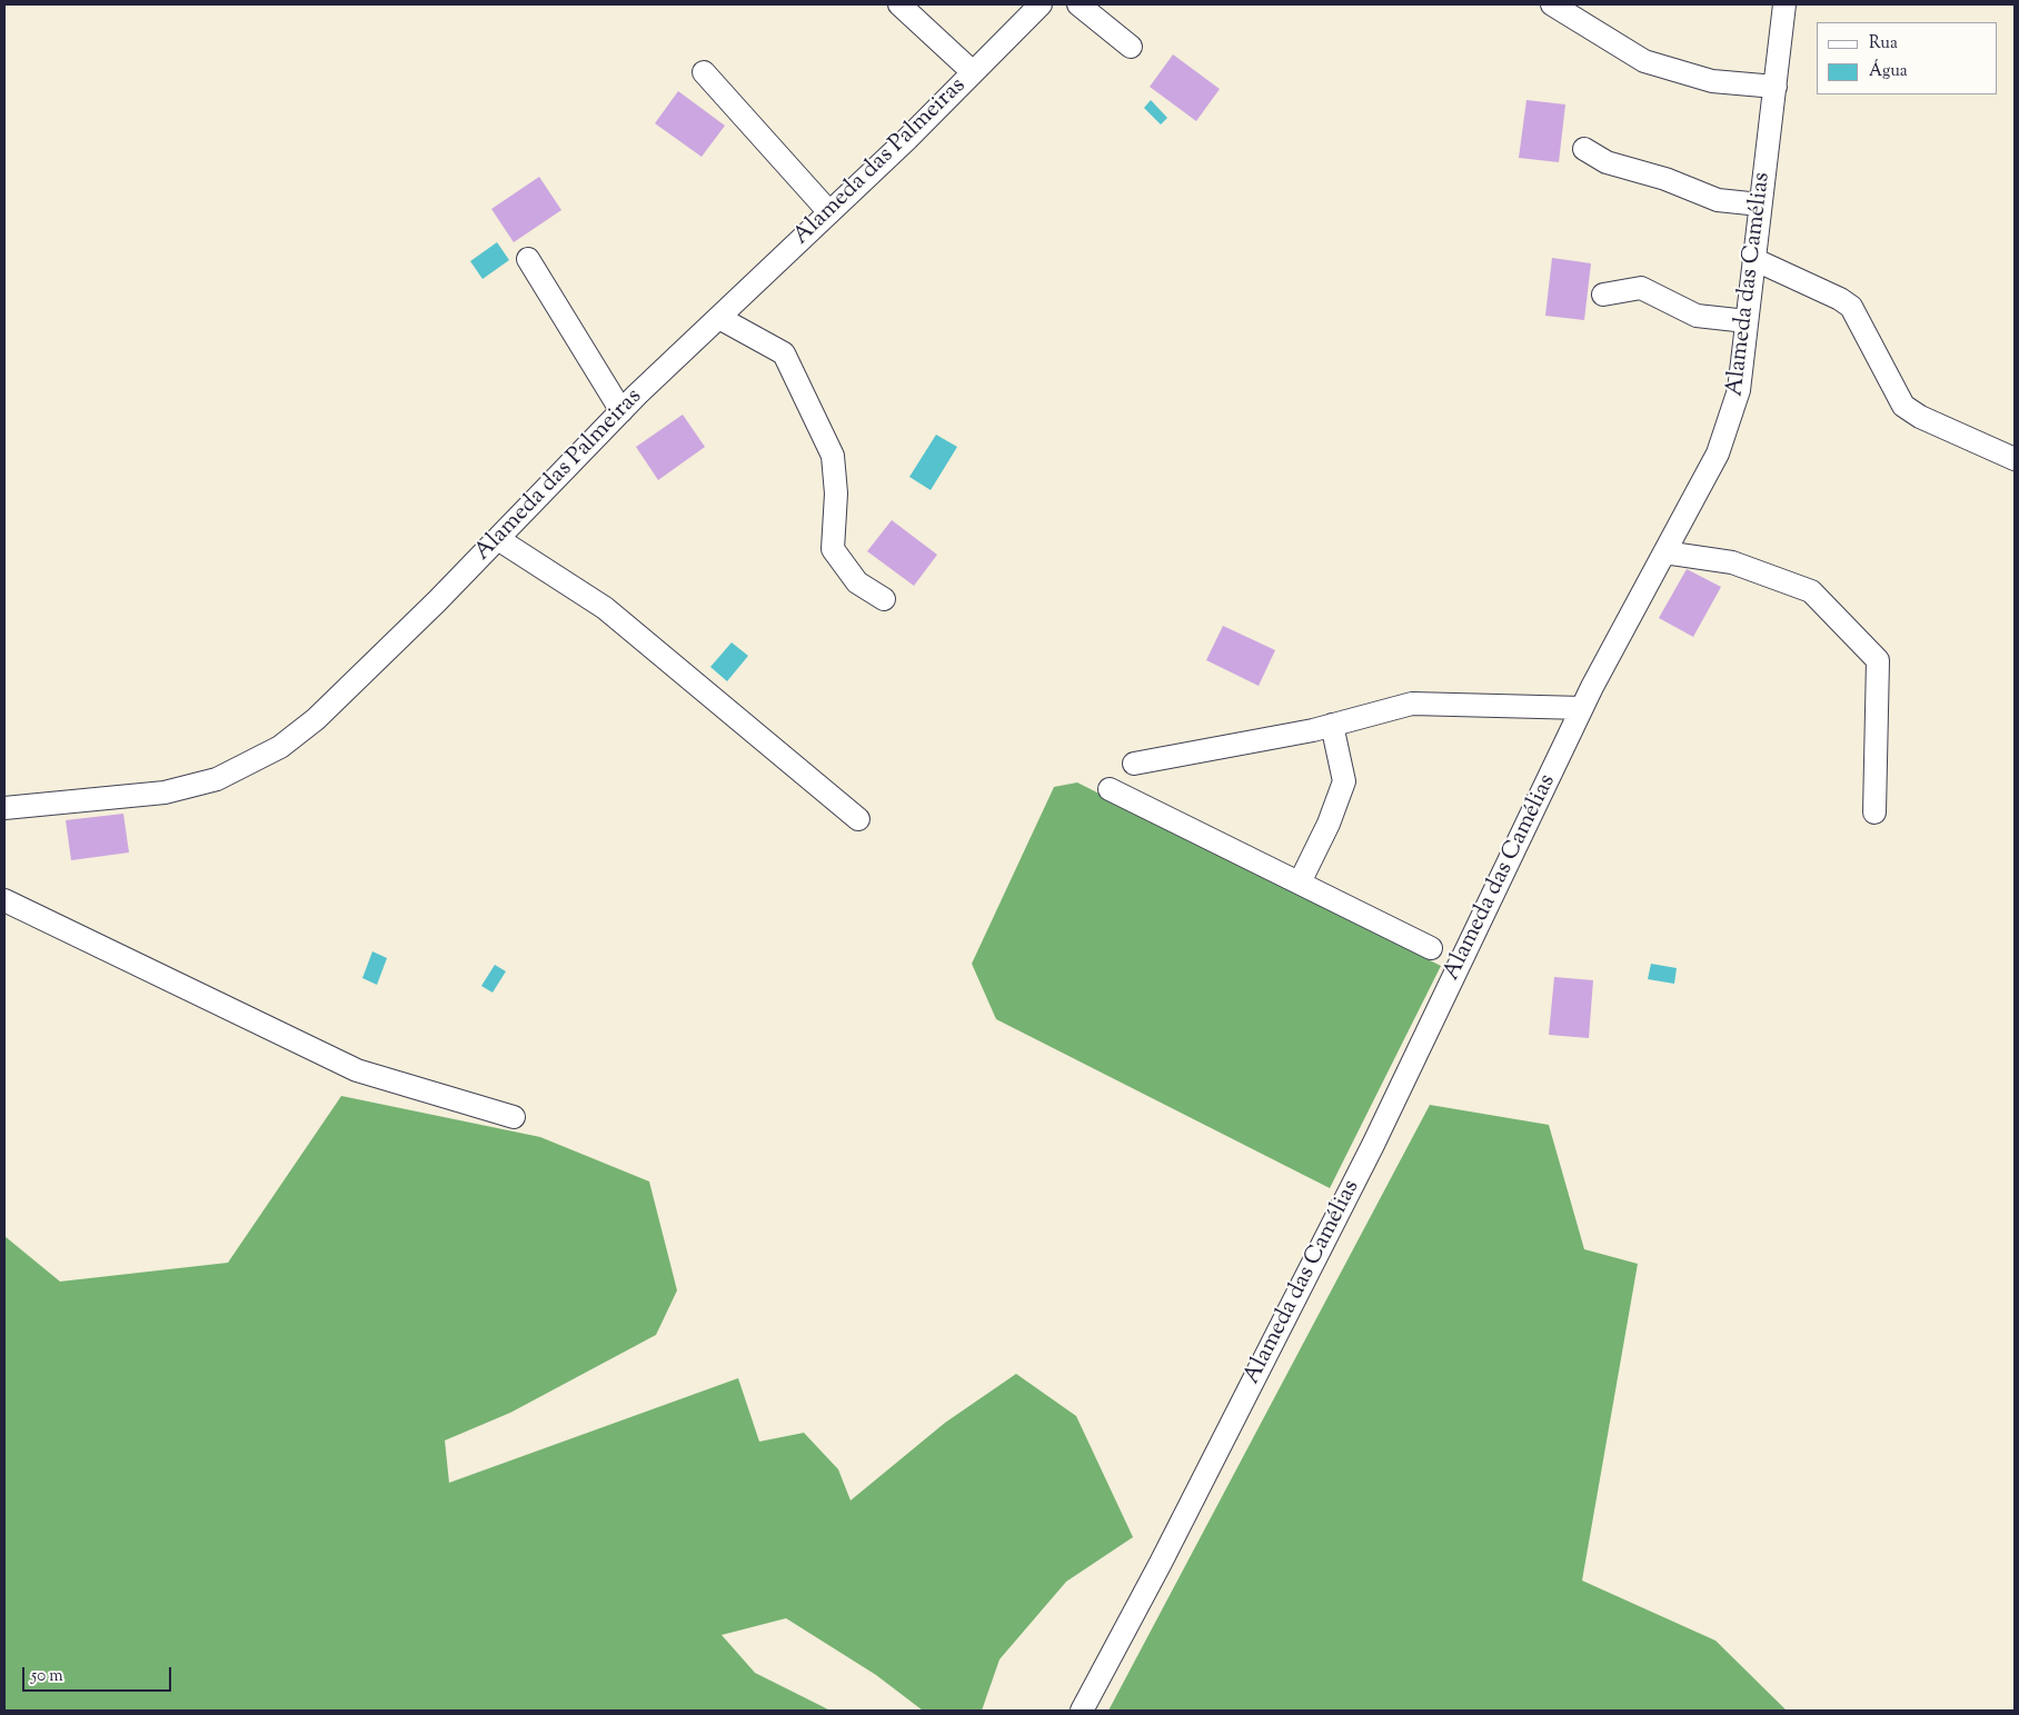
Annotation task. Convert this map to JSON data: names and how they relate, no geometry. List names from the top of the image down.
{
  "streets": {
    "street": ["Alameda das Palmeiras", "Alameda das Camélias"]
  },
  "legend": ["Rua", "Água"],
  "scale_bar": "50 m"
}
